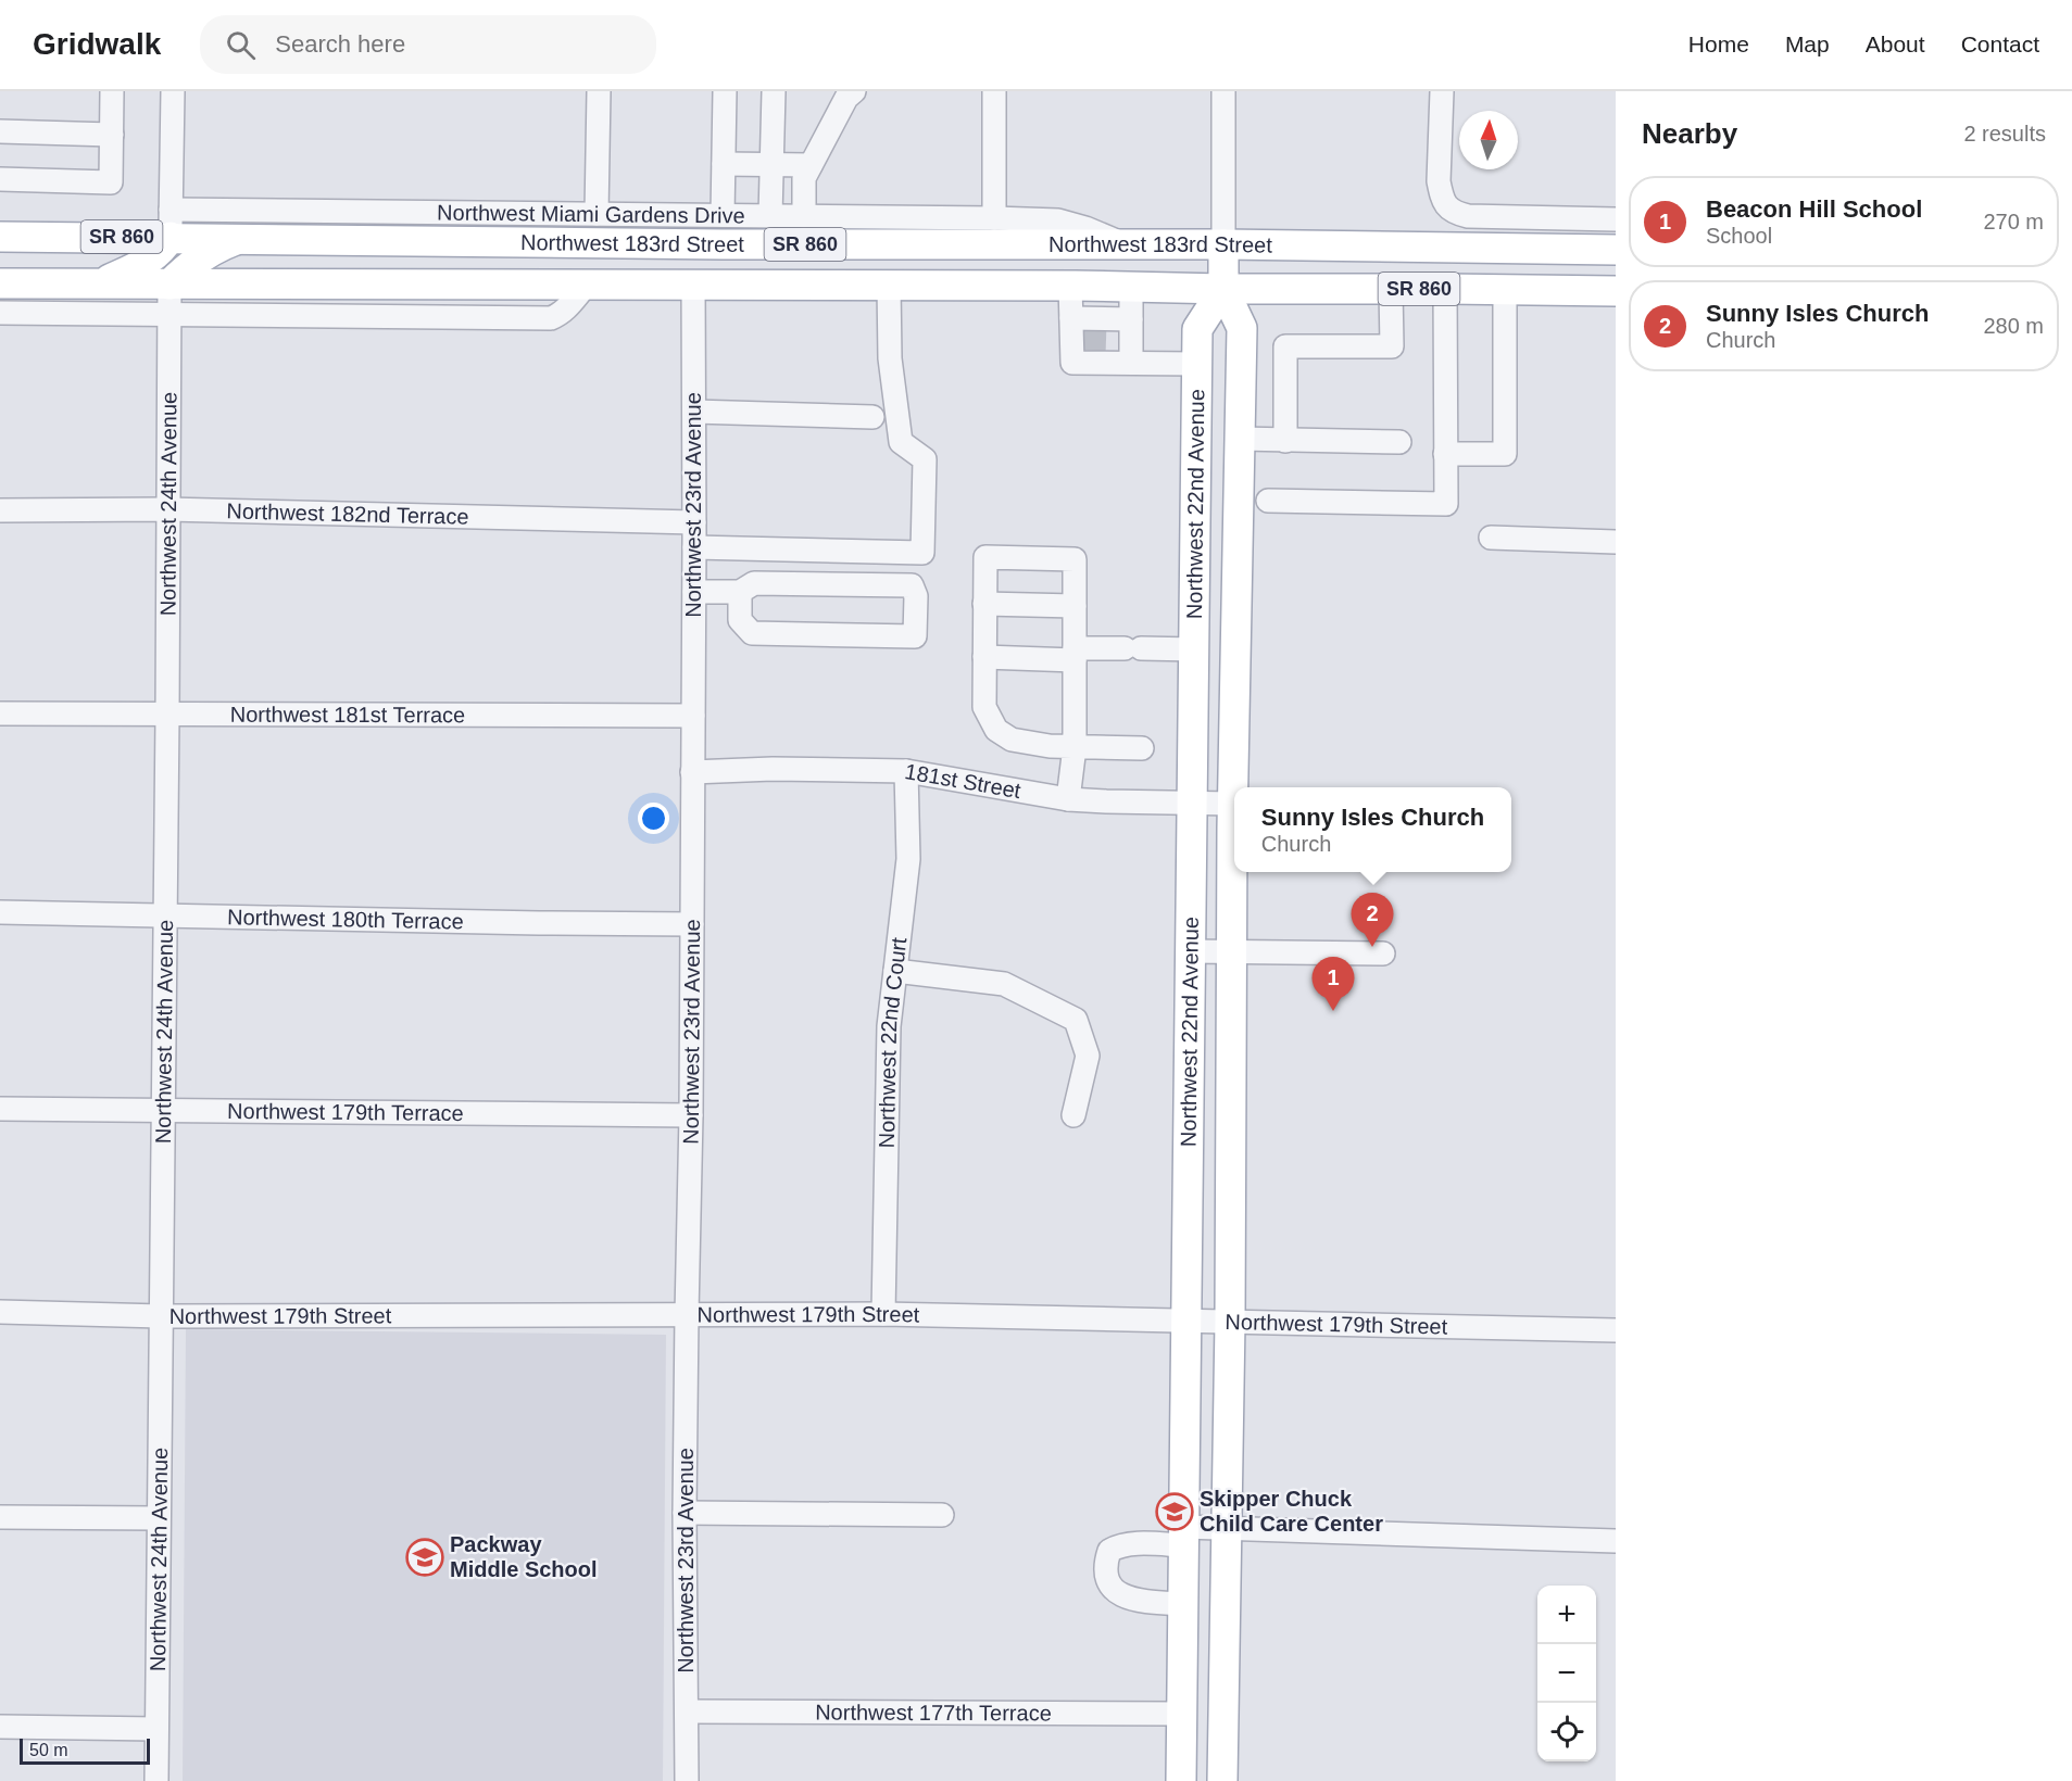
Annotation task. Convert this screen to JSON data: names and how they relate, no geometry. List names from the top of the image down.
{
  "streets": {
    "main road": ["SR 860", "Northwest 183rd Street", "Northwest 22nd Avenue"],
    "street": [
      "Northwest Miami Gardens Drive",
      "Northwest 24th Avenue",
      "Northwest 23rd Avenue",
      "Northwest 182nd Terrace",
      "Northwest 181st Terrace",
      "181st Street",
      "Northwest 180th Terrace",
      "Northwest 22nd Court",
      "Northwest 179th Terrace",
      "Northwest 179th Street",
      "Northwest 177th Terrace"
    ]
  },
  "crossings": [
    ["Northwest Miami Gardens Drive", "Northwest 183rd Street"],
    ["Northwest 183rd Street", "Northwest 22nd Avenue"],
    ["Northwest 183rd Street", "Northwest 24th Avenue"],
    ["Northwest 183rd Street", "Northwest 23rd Avenue"],
    ["Northwest 22nd Avenue", "181st Street"],
    ["Northwest 22nd Avenue", "Northwest 179th Street"],
    ["Northwest 22nd Avenue", "Northwest 177th Terrace"],
    ["Northwest 24th Avenue", "Northwest 182nd Terrace"],
    ["Northwest 24th Avenue", "Northwest 181st Terrace"],
    ["Northwest 24th Avenue", "Northwest 180th Terrace"],
    ["Northwest 24th Avenue", "Northwest 179th Terrace"],
    ["Northwest 24th Avenue", "Northwest 179th Street"],
    ["Northwest 23rd Avenue", "Northwest 182nd Terrace"],
    ["Northwest 23rd Avenue", "Northwest 181st Terrace"],
    ["Northwest 23rd Avenue", "181st Street"],
    ["Northwest 23rd Avenue", "Northwest 180th Terrace"],
    ["Northwest 23rd Avenue", "Northwest 179th Terrace"],
    ["Northwest 23rd Avenue", "Northwest 179th Street"],
    ["Northwest 23rd Avenue", "Northwest 177th Terrace"],
    ["181st Street", "Northwest 22nd Court"],
    ["Northwest 22nd Court", "Northwest 179th Street"]
  ],
  "places": {
    "school or university": ["Skipper Chuck Child Care Center", "Packway Middle School"]
  },
  "scale_bar": "50 m",
  "north": "top",
  "page": {
    "header": "Gridwalk",
    "search": "Search here",
    "nav": [
      "Home",
      "Map",
      "About",
      "Contact"
    ],
    "heading": ["Nearby", "2 results"],
    "list": [
      {
        "mark": "1",
        "name": "Beacon Hill School",
        "note": "School",
        "value": "270 m"
      },
      {
        "mark": "2",
        "name": "Sunny Isles Church",
        "note": "Church",
        "value": "280 m"
      }
    ],
    "popup": ["Sunny Isles Church", "Church"],
    "pins": ["2", "1"],
    "map_buttons": ["+", "−"],
    "scale": "50 m"
  }
}
